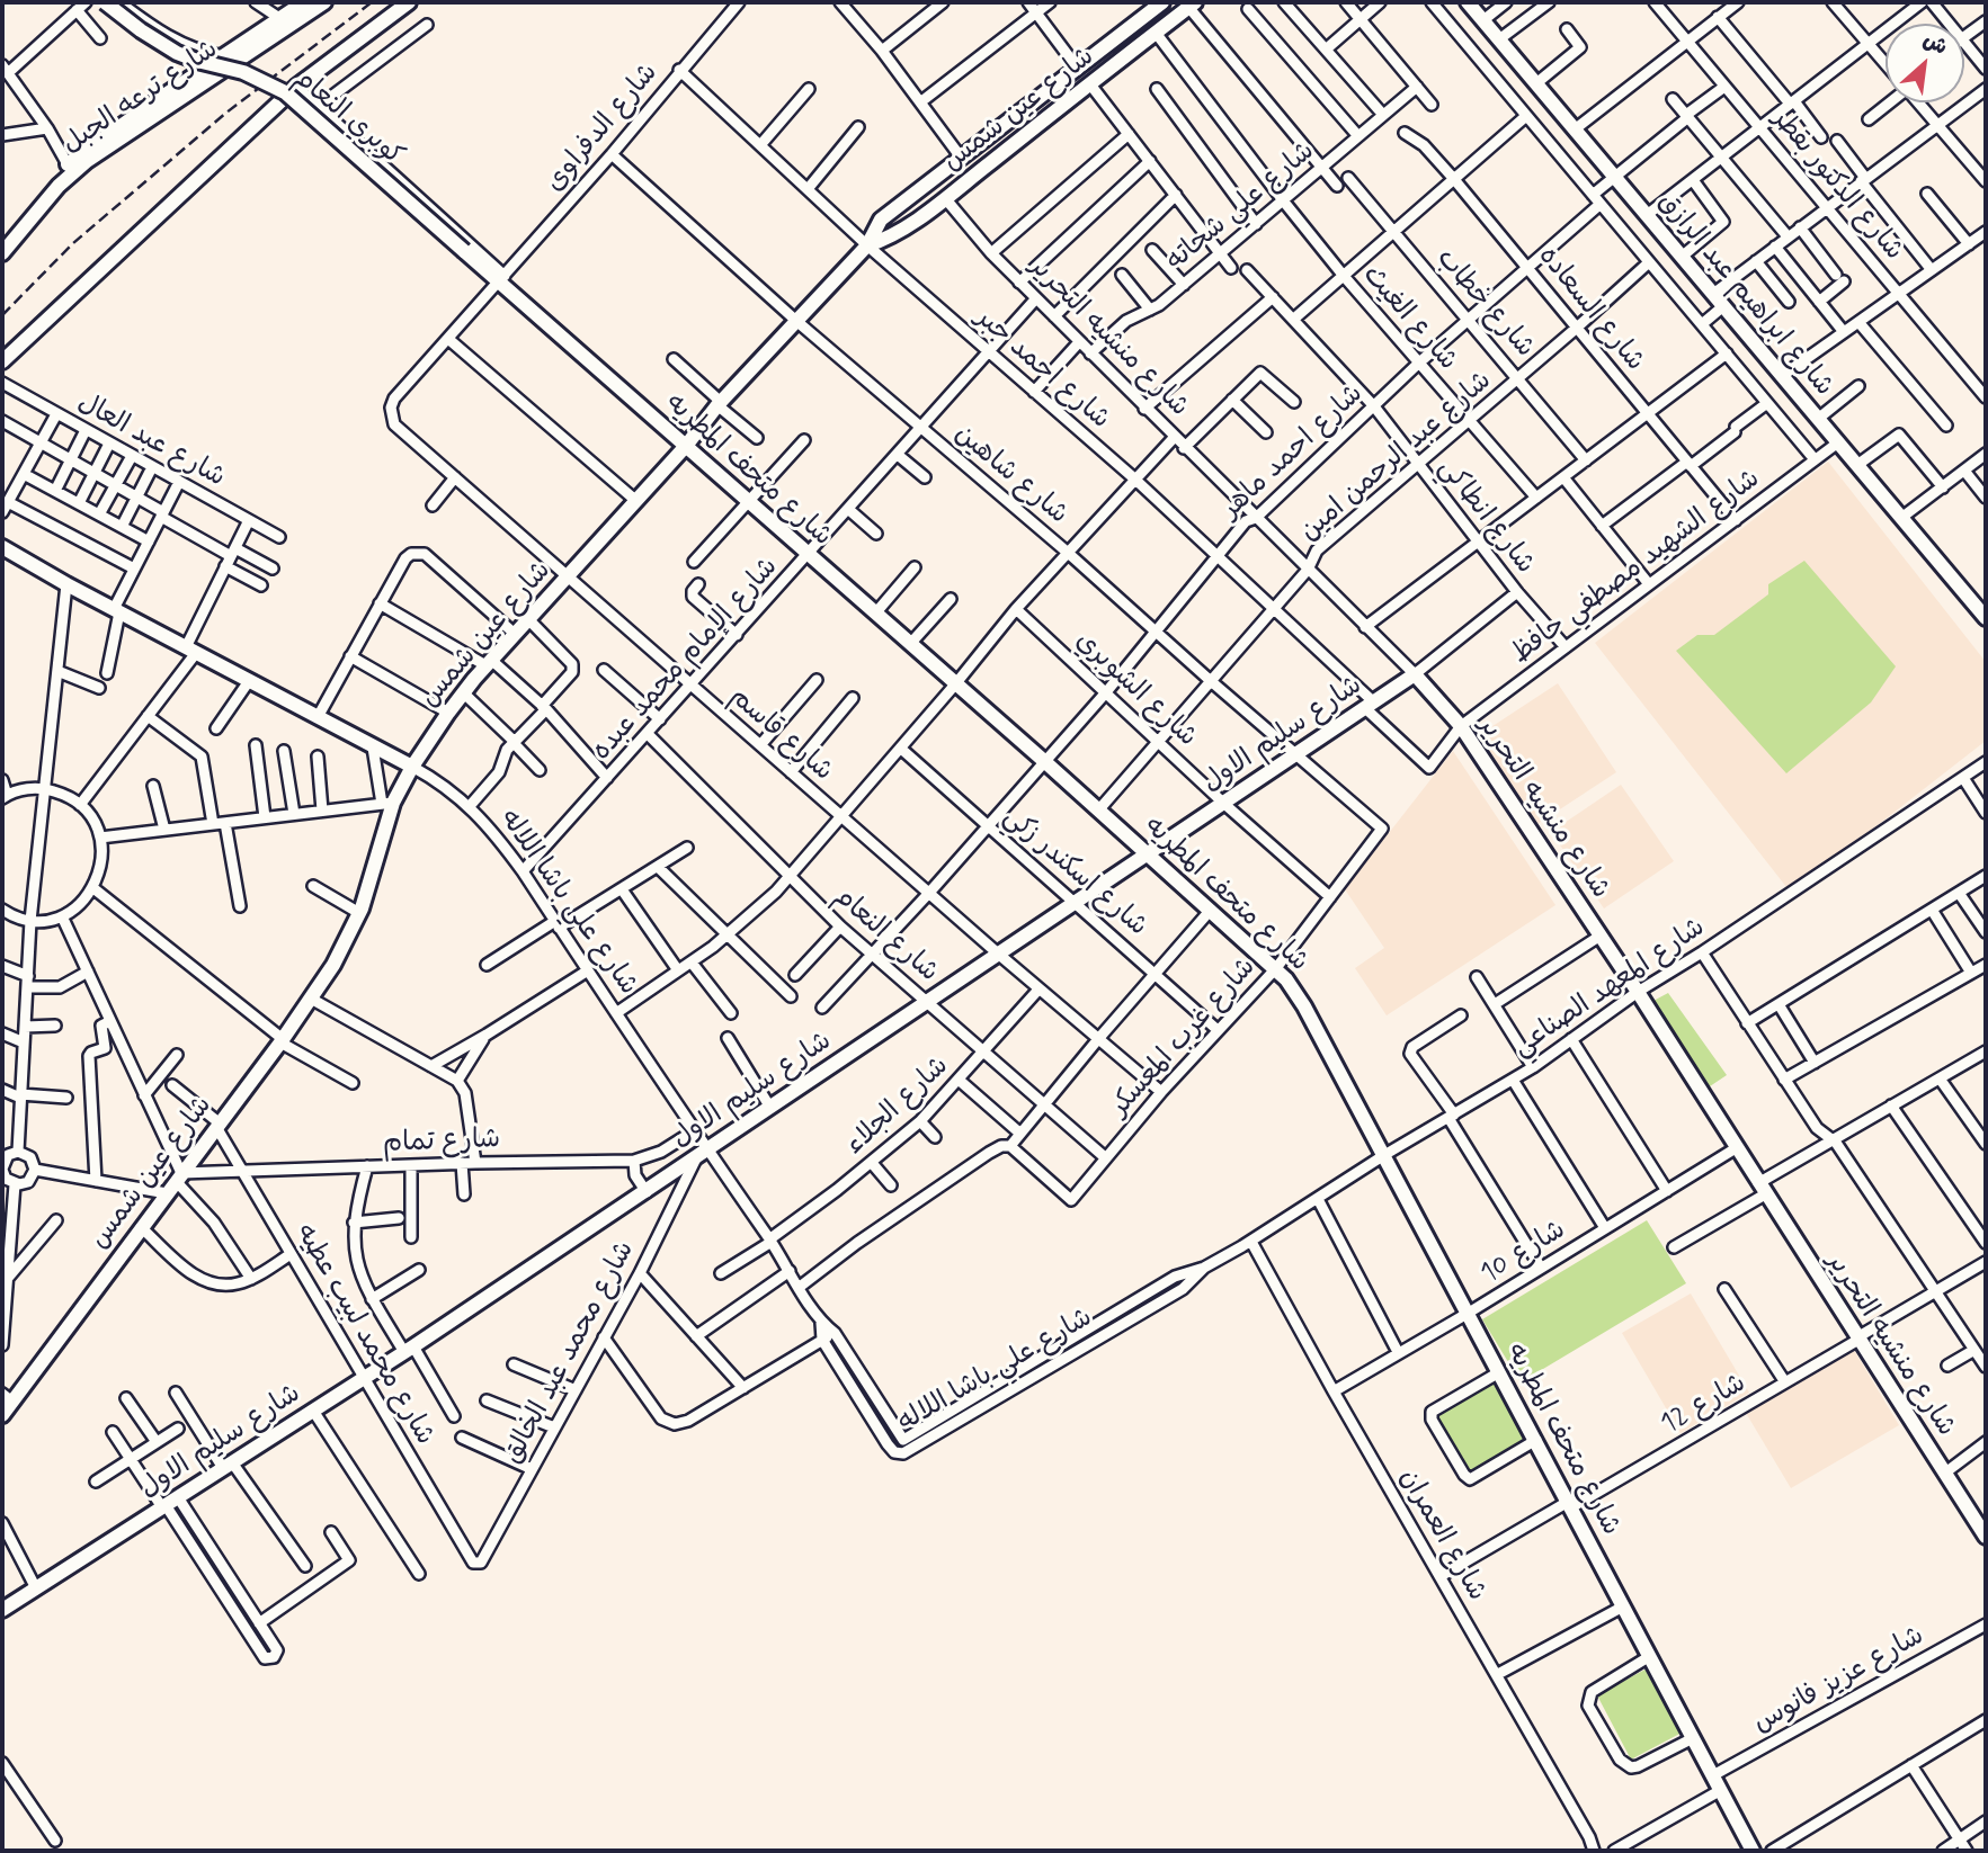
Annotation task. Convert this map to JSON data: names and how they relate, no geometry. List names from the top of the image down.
{
  "streets": {
    "street": [
      "شارع ترعه الجبل",
      "شارع عين شمس",
      "كوبري النعام",
      "شارع الدفراوى",
      "شارع الدكتور بقطر",
      "شارع علي شحاته",
      "شارع ابراهيم عبد الرازق",
      "شارع خطاب",
      "شارع السعاده",
      "شارع الغيث",
      "شارع منشيه التحرير",
      "شارع احمد جبر",
      "شارع عبد العال",
      "شارع احمد ماهر",
      "شارع عبد الرحمن امين",
      "شارع متحف المطريه",
      "شارع شاهين",
      "شارع انطاكي",
      "شارع الشهيد مصطفي حافظ",
      "شارع الإمام محمد عبده",
      "شارع الشوبري",
      "شارع قاسم",
      "شارع سليم الاول",
      "شارع اسكندر زكي",
      "شارع علي باشا اللاله",
      "شارع النعام",
      "شارع المعهد الصناعي",
      "شارع غرب المعسكر",
      "شارع الجلاء",
      "شارع تمام",
      "شارع 10",
      "شارع محمد لبيب عطيه",
      "شارع محمد عبد الخالق",
      "شارع 12",
      "شارع العمران",
      "شارع عزيز فانوس"
    ]
  },
  "crossings": [
    ["شارع عين شمس", "شارع الغيث"],
    ["شارع عين شمس", "شارع منشيه التحرير"],
    ["شارع عين شمس", "شارع احمد جبر"],
    ["شارع عين شمس", "شارع متحف المطريه"],
    ["شارع عين شمس", "شارع شاهين"],
    ["شارع عين شمس", "شارع قاسم"],
    ["شارع عين شمس", "شارع علي باشا اللاله"],
    ["شارع عين شمس", "شارع تمام"],
    ["شارع عين شمس", "شارع محمد لبيب عطيه"],
    ["كوبري النعام", "شارع متحف المطريه"],
    ["شارع الدفراوى", "شارع احمد جبر"],
    ["شارع الدفراوى", "شارع متحف المطريه"],
    ["شارع الدفراوى", "شارع شاهين"],
    ["شارع الدفراوى", "شارع قاسم"],
    ["شارع الدكتور بقطر", "شارع احمد ماهر"],
    ["شارع علي شحاته", "شارع الغيث"],
    ["شارع علي شحاته", "شارع منشيه التحرير"],
    ["شارع ابراهيم عبد الرازق", "شارع احمد ماهر"],
    ["شارع ابراهيم عبد الرازق", "شارع عبد الرحمن امين"],
    ["شارع ابراهيم عبد الرازق", "شارع الشهيد مصطفي حافظ"],
    ["شارع خطاب", "شارع احمد ماهر"],
    ["شارع خطاب", "شارع عبد الرحمن امين"],
    ["شارع السعاده", "شارع احمد ماهر"],
    ["شارع السعاده", "شارع عبد الرحمن امين"],
    ["شارع السعاده", "شارع الشهيد مصطفي حافظ"],
    ["شارع الغيث", "شارع احمد ماهر"],
    ["شارع الغيث", "شارع عبد الرحمن امين"],
    ["شارع منشيه التحرير", "شارع احمد جبر"],
    ["شارع منشيه التحرير", "شارع احمد ماهر"],
    ["شارع منشيه التحرير", "شارع عبد الرحمن امين"],
    ["شارع منشيه التحرير", "شارع الشهيد مصطفي حافظ"],
    ["شارع منشيه التحرير", "شارع الإمام محمد عبده"],
    ["شارع منشيه التحرير", "شارع سليم الاول"],
    ["شارع منشيه التحرير", "شارع المعهد الصناعي"],
    ["شارع منشيه التحرير", "شارع 10"],
    ["شارع منشيه التحرير", "شارع 12"],
    ["شارع احمد جبر", "شارع احمد ماهر"],
    ["شارع احمد جبر", "شارع عبد الرحمن امين"],
    ["شارع احمد جبر", "شارع الشهيد مصطفي حافظ"],
    ["شارع احمد جبر", "شارع الإمام محمد عبده"],
    ["شارع احمد جبر", "شارع سليم الاول"],
    ["شارع احمد ماهر", "شارع متحف المطريه"],
    ["شارع احمد ماهر", "شارع شاهين"],
    ["شارع احمد ماهر", "شارع انطاكي"],
    ["شارع احمد ماهر", "شارع الشوبري"],
    ["شارع احمد ماهر", "شارع قاسم"],
    ["شارع احمد ماهر", "شارع اسكندر زكي"],
    ["شارع احمد ماهر", "شارع النعام"],
    ["شارع عبد الرحمن امين", "شارع متحف المطريه"],
    ["شارع عبد الرحمن امين", "شارع شاهين"],
    ["شارع عبد الرحمن امين", "شارع انطاكي"],
    ["شارع عبد الرحمن امين", "شارع الشوبري"],
    ["شارع متحف المطريه", "شارع الإمام محمد عبده"],
    ["شارع متحف المطريه", "شارع سليم الاول"],
    ["شارع متحف المطريه", "شارع المعهد الصناعي"],
    ["شارع متحف المطريه", "شارع غرب المعسكر"],
    ["شارع متحف المطريه", "شارع 10"],
    ["شارع متحف المطريه", "شارع 12"],
    ["شارع متحف المطريه", "شارع عزيز فانوس"],
    ["شارع شاهين", "شارع الإمام محمد عبده"],
    ["شارع شاهين", "شارع سليم الاول"],
    ["شارع شاهين", "شارع غرب المعسكر"],
    ["شارع انطاكي", "شارع الشهيد مصطفي حافظ"],
    ["شارع انطاكي", "شارع سليم الاول"],
    ["شارع الإمام محمد عبده", "شارع قاسم"],
    ["شارع الإمام محمد عبده", "شارع علي باشا اللاله"],
    ["شارع الإمام محمد عبده", "شارع النعام"],
    ["شارع الشوبري", "شارع سليم الاول"],
    ["شارع الشوبري", "شارع غرب المعسكر"],
    ["شارع قاسم", "شارع سليم الاول"],
    ["شارع قاسم", "شارع غرب المعسكر"],
    ["شارع قاسم", "شارع الجلاء"],
    ["شارع سليم الاول", "شارع اسكندر زكي"],
    ["شارع سليم الاول", "شارع علي باشا اللاله"],
    ["شارع سليم الاول", "شارع النعام"],
    ["شارع سليم الاول", "شارع محمد لبيب عطيه"],
    ["شارع سليم الاول", "شارع محمد عبد الخالق"],
    ["شارع اسكندر زكي", "شارع غرب المعسكر"],
    ["شارع علي باشا اللاله", "شارع المعهد الصناعي"],
    ["شارع علي باشا اللاله", "شارع الجلاء"],
    ["شارع علي باشا اللاله", "شارع تمام"],
    ["شارع علي باشا اللاله", "شارع محمد عبد الخالق"],
    ["شارع علي باشا اللاله", "شارع العمران"],
    ["شارع النعام", "شارع غرب المعسكر"],
    ["شارع النعام", "شارع الجلاء"],
    ["شارع المعهد الصناعي", "شارع العمران"],
    ["شارع تمام", "شارع محمد لبيب عطيه"],
    ["شارع 10", "شارع العمران"],
    ["شارع محمد لبيب عطيه", "شارع محمد عبد الخالق"],
    ["شارع 12", "شارع العمران"]
  ],
  "north": "top right"
}
